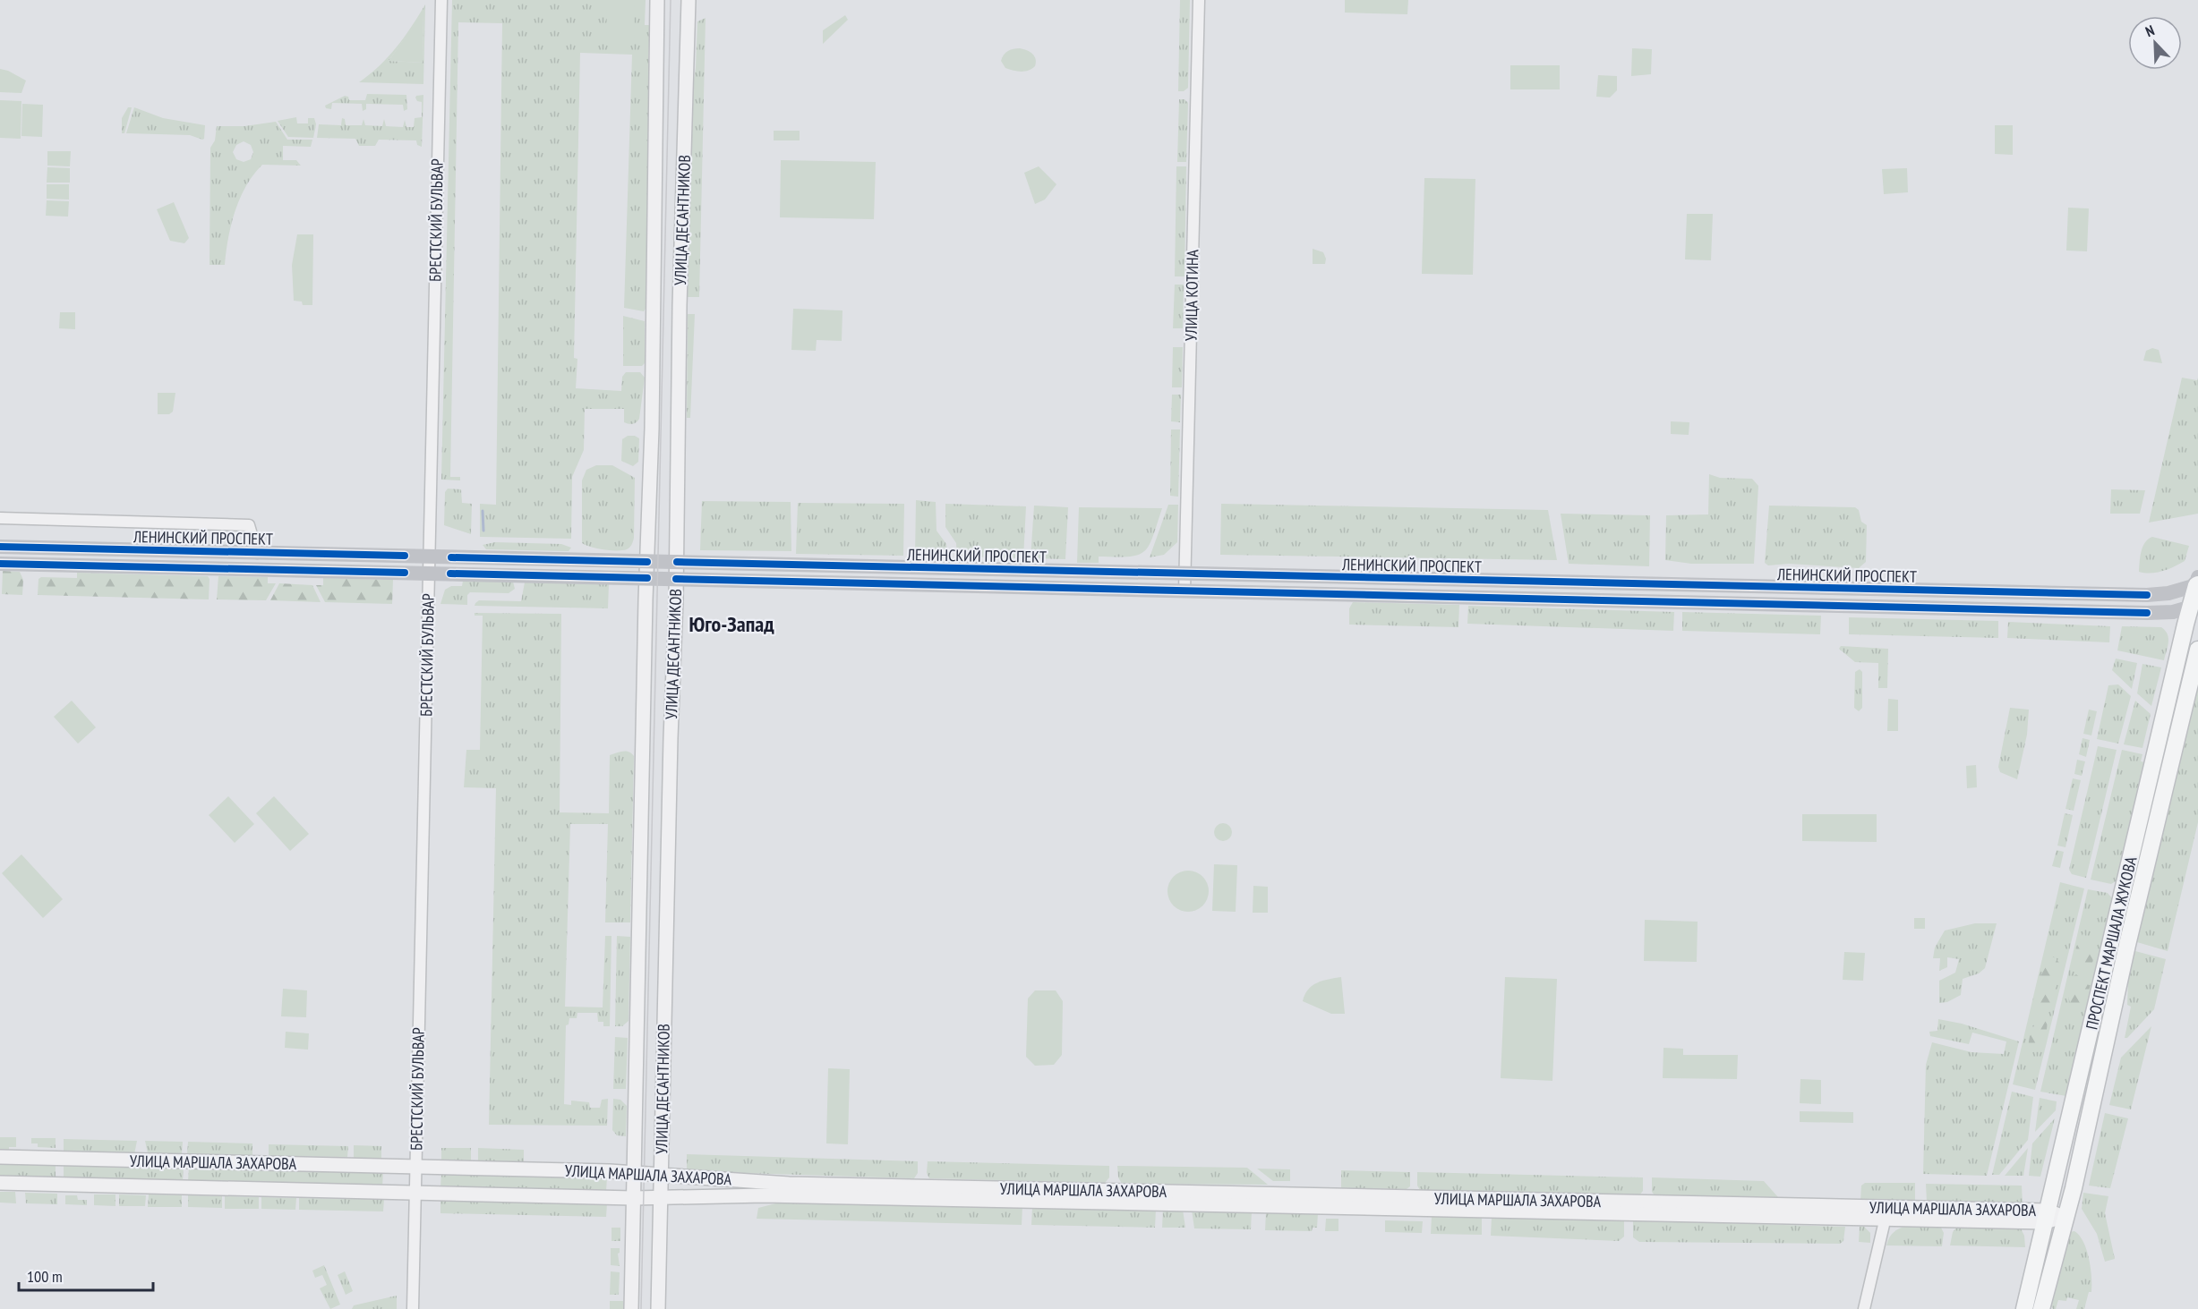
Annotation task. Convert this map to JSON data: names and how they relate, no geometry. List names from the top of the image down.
{
  "streets": {
    "main road": ["ЛЕНИНСКИЙ ПРОСПЕКТ", "ПРОСПЕКТ МАРШАЛА ЖУКОВА"],
    "street": [
      "БРЕСТСКИЙ БУЛЬВАР",
      "УЛИЦА ДЕСАНТНИКОВ",
      "УЛИЦА КОТИНА",
      "УЛИЦА МАРШАЛА ЗАХАРОВА"
    ]
  },
  "crossings": [
    ["БРЕСТСКИЙ БУЛЬВАР", "ЛЕНИНСКИЙ ПРОСПЕКТ"],
    ["БРЕСТСКИЙ БУЛЬВАР", "УЛИЦА МАРШАЛА ЗАХАРОВА"],
    ["УЛИЦА ДЕСАНТНИКОВ", "ЛЕНИНСКИЙ ПРОСПЕКТ"],
    ["УЛИЦА ДЕСАНТНИКОВ", "УЛИЦА МАРШАЛА ЗАХАРОВА"],
    ["УЛИЦА КОТИНА", "ЛЕНИНСКИЙ ПРОСПЕКТ"],
    ["ЛЕНИНСКИЙ ПРОСПЕКТ", "ПРОСПЕКТ МАРШАЛА ЖУКОВА"],
    ["ПРОСПЕКТ МАРШАЛА ЖУКОВА", "УЛИЦА МАРШАЛА ЗАХАРОВА"]
  ],
  "districts": ["Юго-Запад"],
  "scale_bar": "100 m",
  "north": "top left"
}
